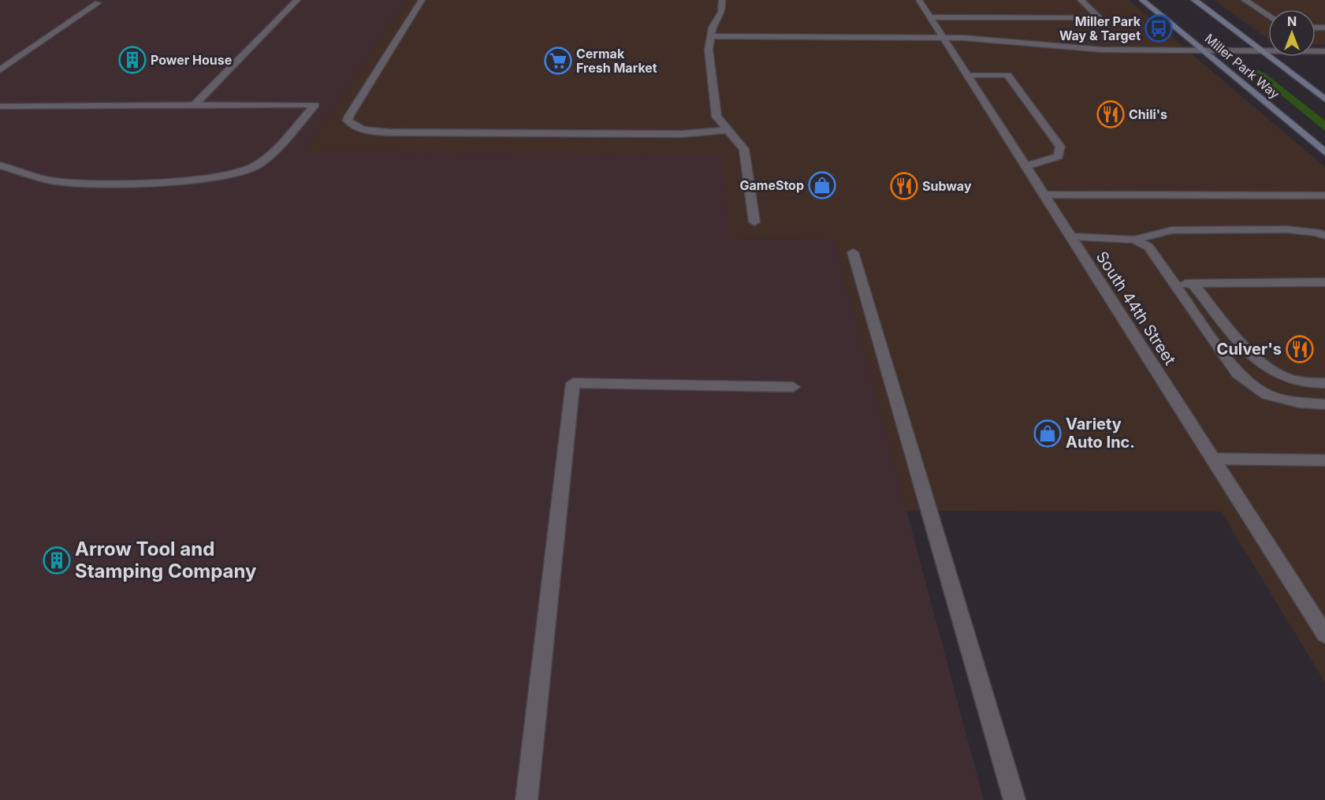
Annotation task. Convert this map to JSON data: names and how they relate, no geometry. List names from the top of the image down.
{
  "streets": {
    "main road": ["Miller Park Way"],
    "street": ["South 44th Street"]
  },
  "places": {
    "bus stop": ["Miller Park Way & Target"],
    "building": ["Power House", "Arrow Tool and Stamping Company"],
    "supermarket": ["Cermak Fresh Market"],
    "restaurant": ["Chili's", "Subway", "Culver's"],
    "shop": ["GameStop", "Variety Auto Inc."]
  },
  "north": "top"
}
